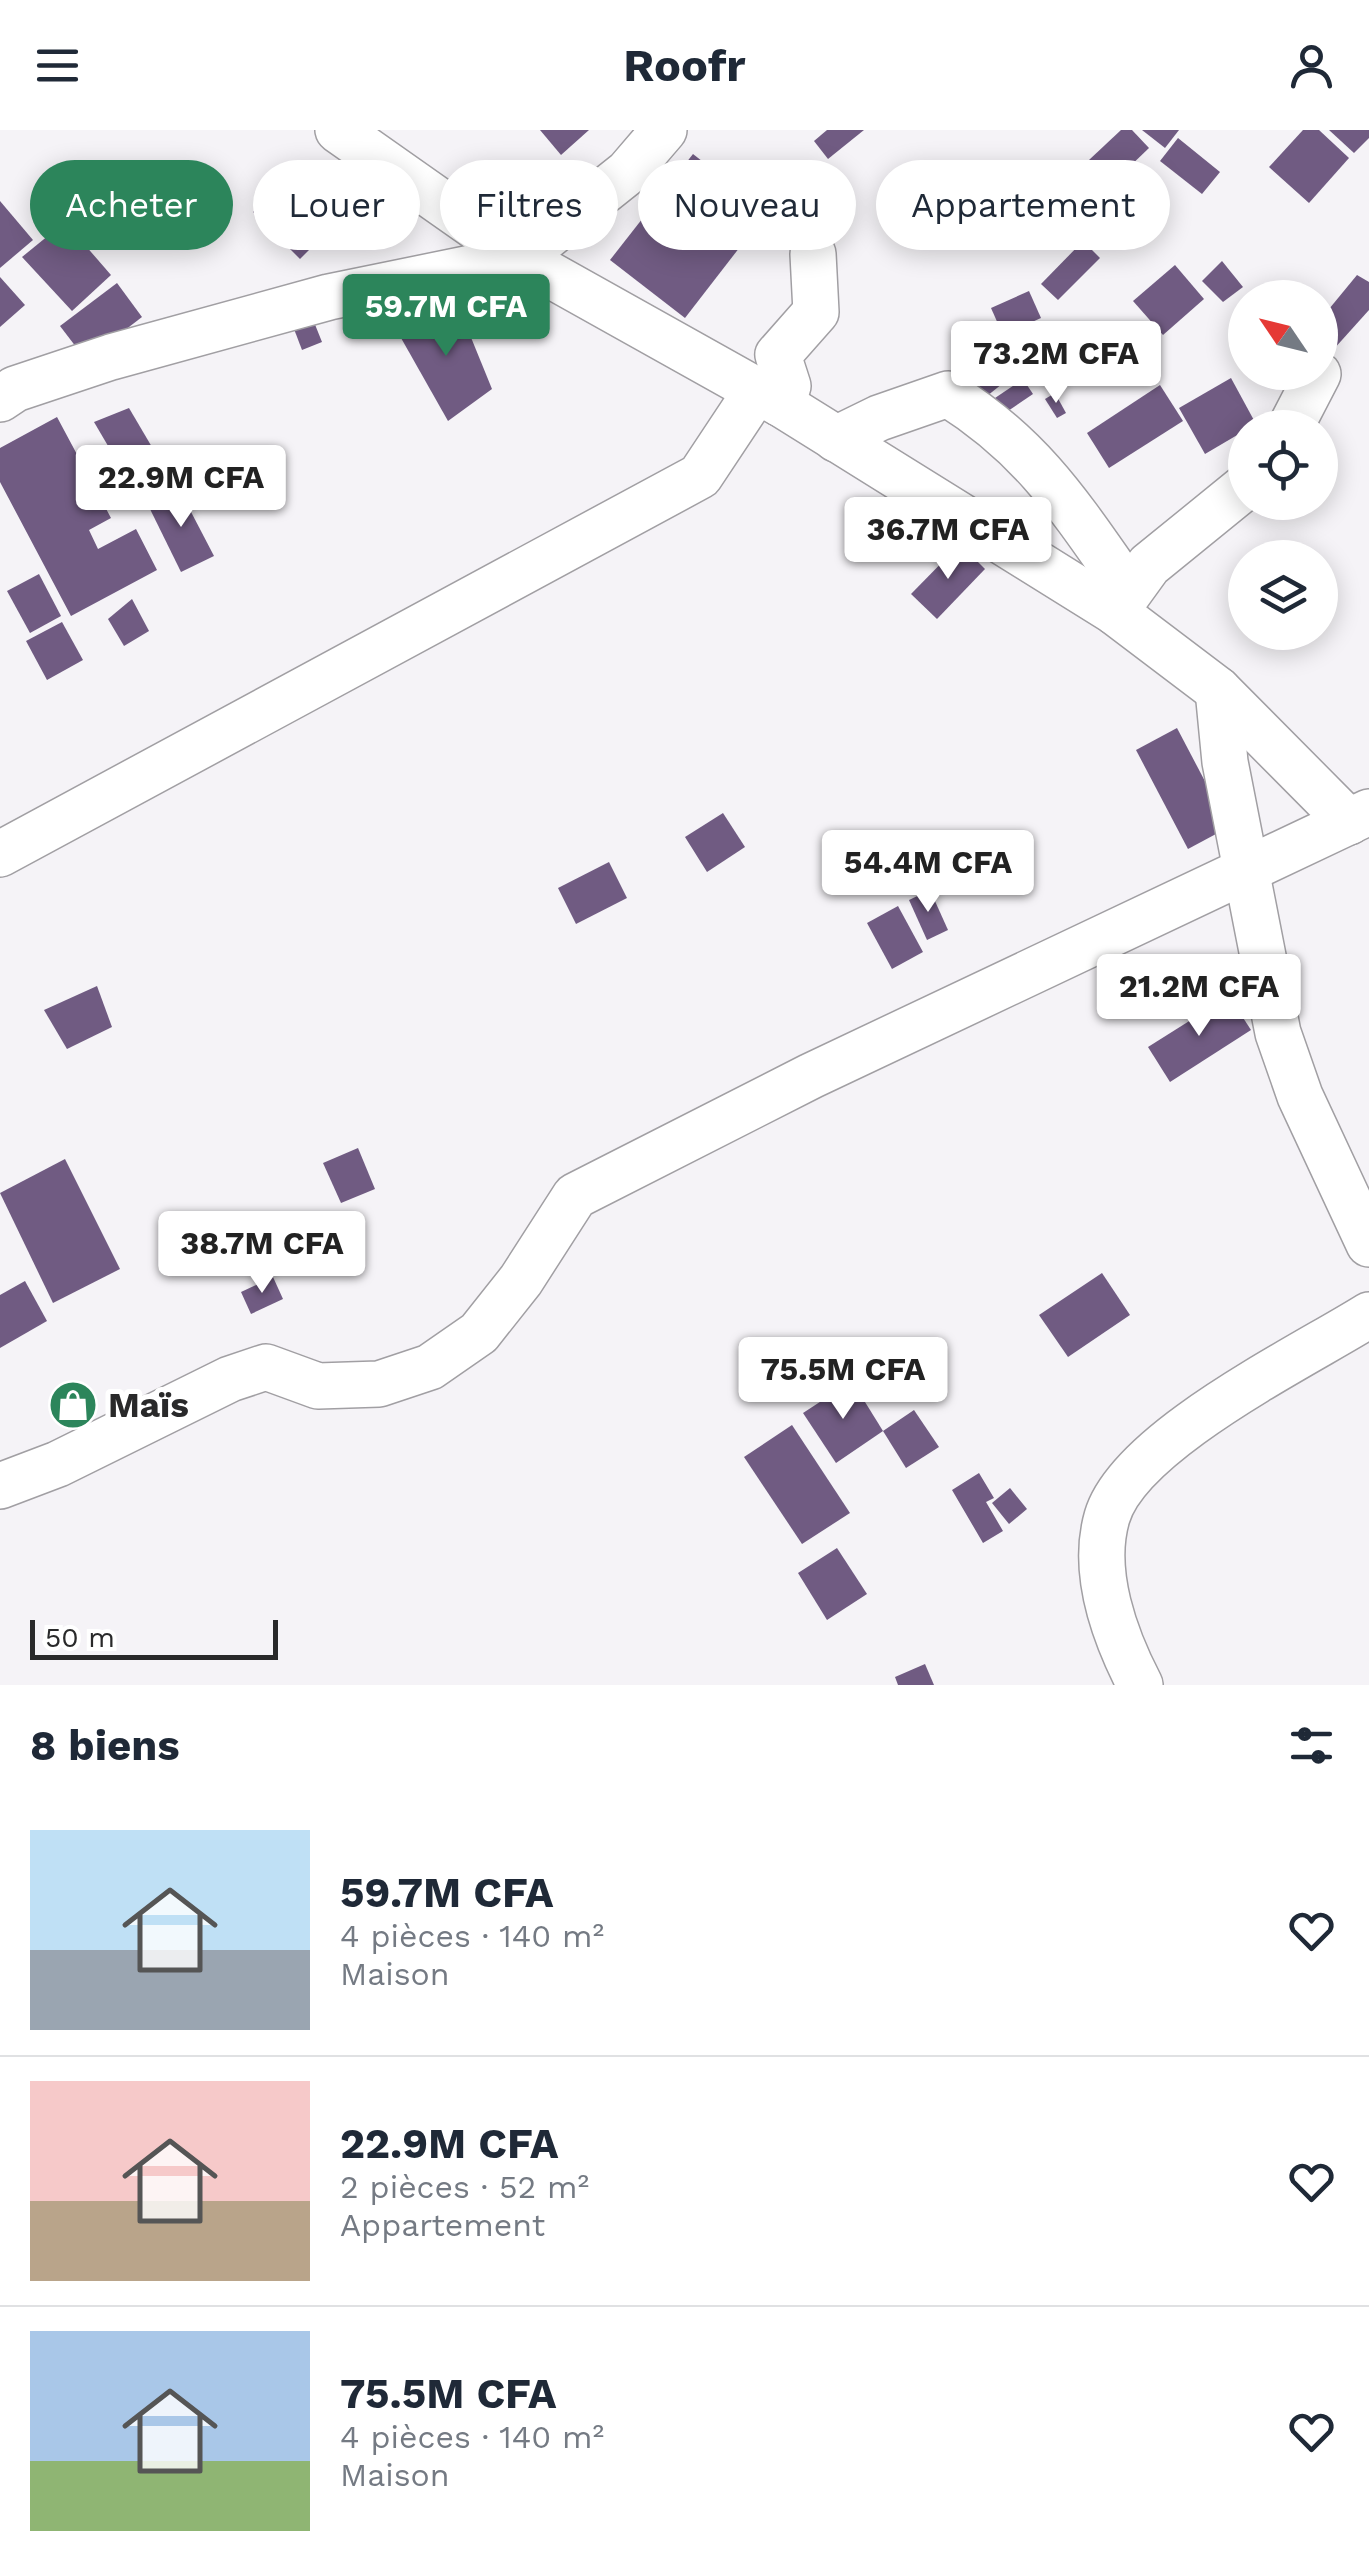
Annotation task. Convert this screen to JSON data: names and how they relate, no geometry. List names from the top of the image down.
{
  "places": {
    "shop": ["Maïs"]
  },
  "scale_bar": "50 m",
  "north": "top left",
  "page": {
    "header": "Roofr",
    "chip": [
      "Acheter",
      "Louer",
      "Filtres",
      "Nouveau",
      "Appartement"
    ],
    "price": [
      "59.7M CFA",
      "73.2M CFA",
      "22.9M CFA",
      "36.7M CFA",
      "54.4M CFA",
      "21.2M CFA",
      "38.7M CFA",
      "75.5M CFA"
    ],
    "scale": "50 m",
    "heading": "8 biens",
    "list": [
      {
        "name": "59.7M CFA",
        "note": "4 pièces · 140 m² · Maison"
      },
      {
        "name": "22.9M CFA",
        "note": "2 pièces · 52 m² · Appartement"
      },
      {
        "name": "75.5M CFA",
        "note": "4 pièces · 140 m² · Maison"
      }
    ]
  }
}
